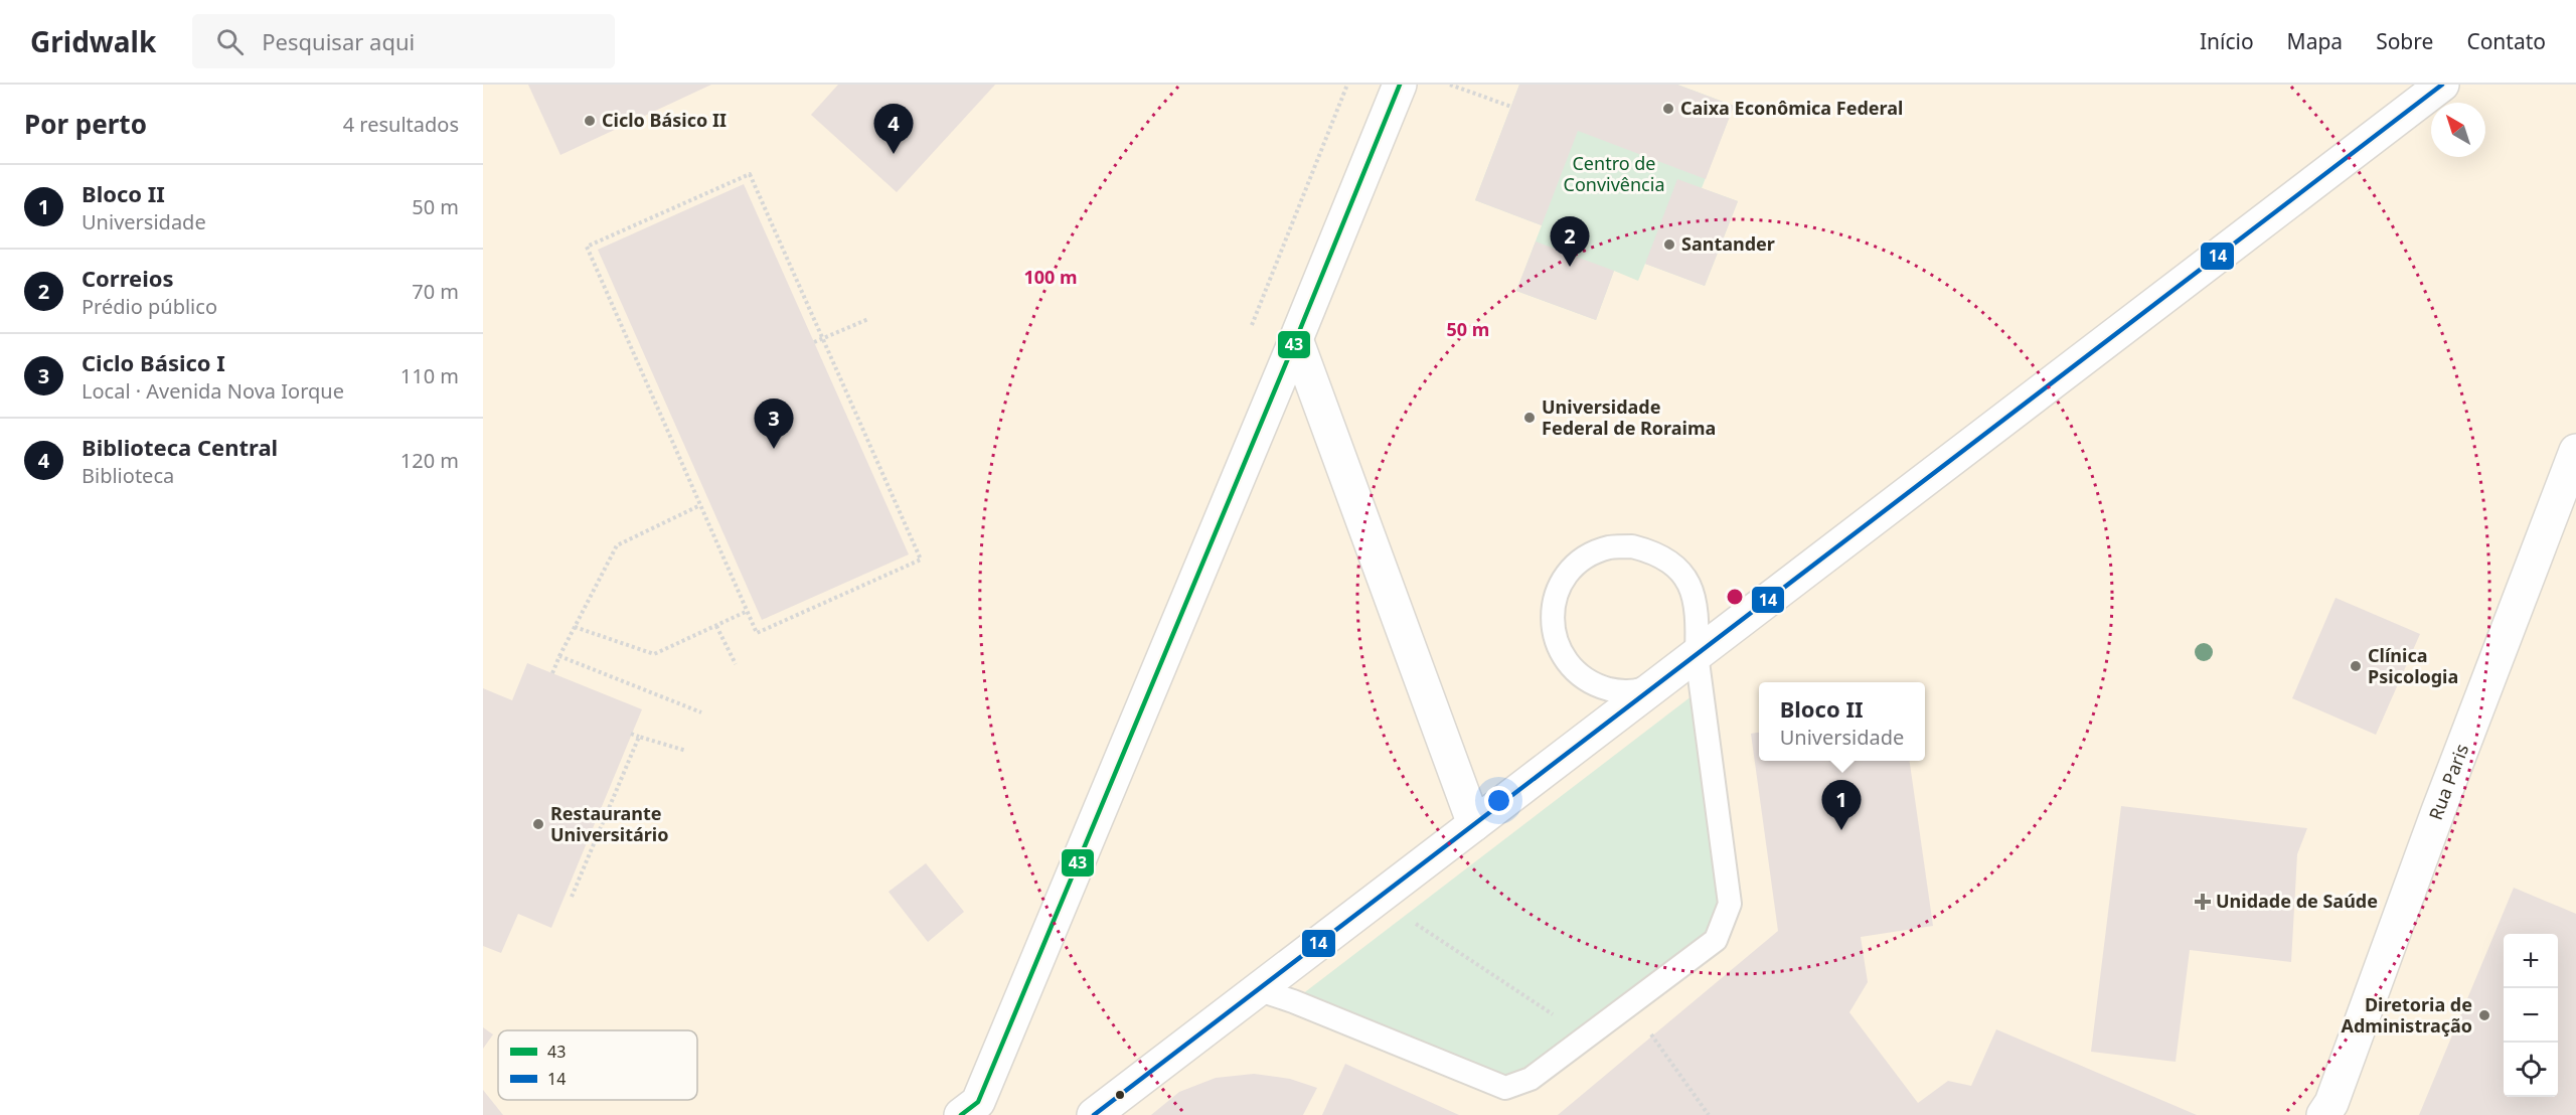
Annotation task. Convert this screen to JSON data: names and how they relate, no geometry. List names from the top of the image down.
{
  "streets": {
    "street": ["Rua Paris"]
  },
  "parks": ["Centro de Convivência"],
  "places": {
    "other": [
      "Caixa Econômica Federal",
      "Ciclo Básico II",
      "Santander",
      "Universidade Federal de Roraima",
      "Clínica Psicologia",
      "Restaurante Universitário",
      "Diretoria de Administração"
    ],
    "health": ["Unidade de Saúde"]
  },
  "lines": ["transit line 43", "transit line 14"],
  "legend": ["43", "14"],
  "north": "top left",
  "page": {
    "header": "Gridwalk",
    "search": "Pesquisar aqui",
    "nav": [
      "Início",
      "Mapa",
      "Sobre",
      "Contato"
    ],
    "heading": ["Por perto", "4 resultados"],
    "pins": [
      "4",
      "2",
      "3",
      "1"
    ],
    "list": [
      {
        "mark": "1",
        "name": "Bloco II",
        "note": "Universidade",
        "value": "50 m"
      },
      {
        "mark": "2",
        "name": "Correios",
        "note": "Prédio público",
        "value": "70 m"
      },
      {
        "mark": "3",
        "name": "Ciclo Básico I",
        "note": "Local · Avenida Nova Iorque",
        "value": "110 m"
      },
      {
        "mark": "4",
        "name": "Biblioteca Central",
        "note": "Biblioteca",
        "value": "120 m"
      }
    ],
    "popup": ["Bloco II", "Universidade"],
    "map_buttons": ["+", "−"]
  },
  "rings": ["100 m", "50 m"]
}
